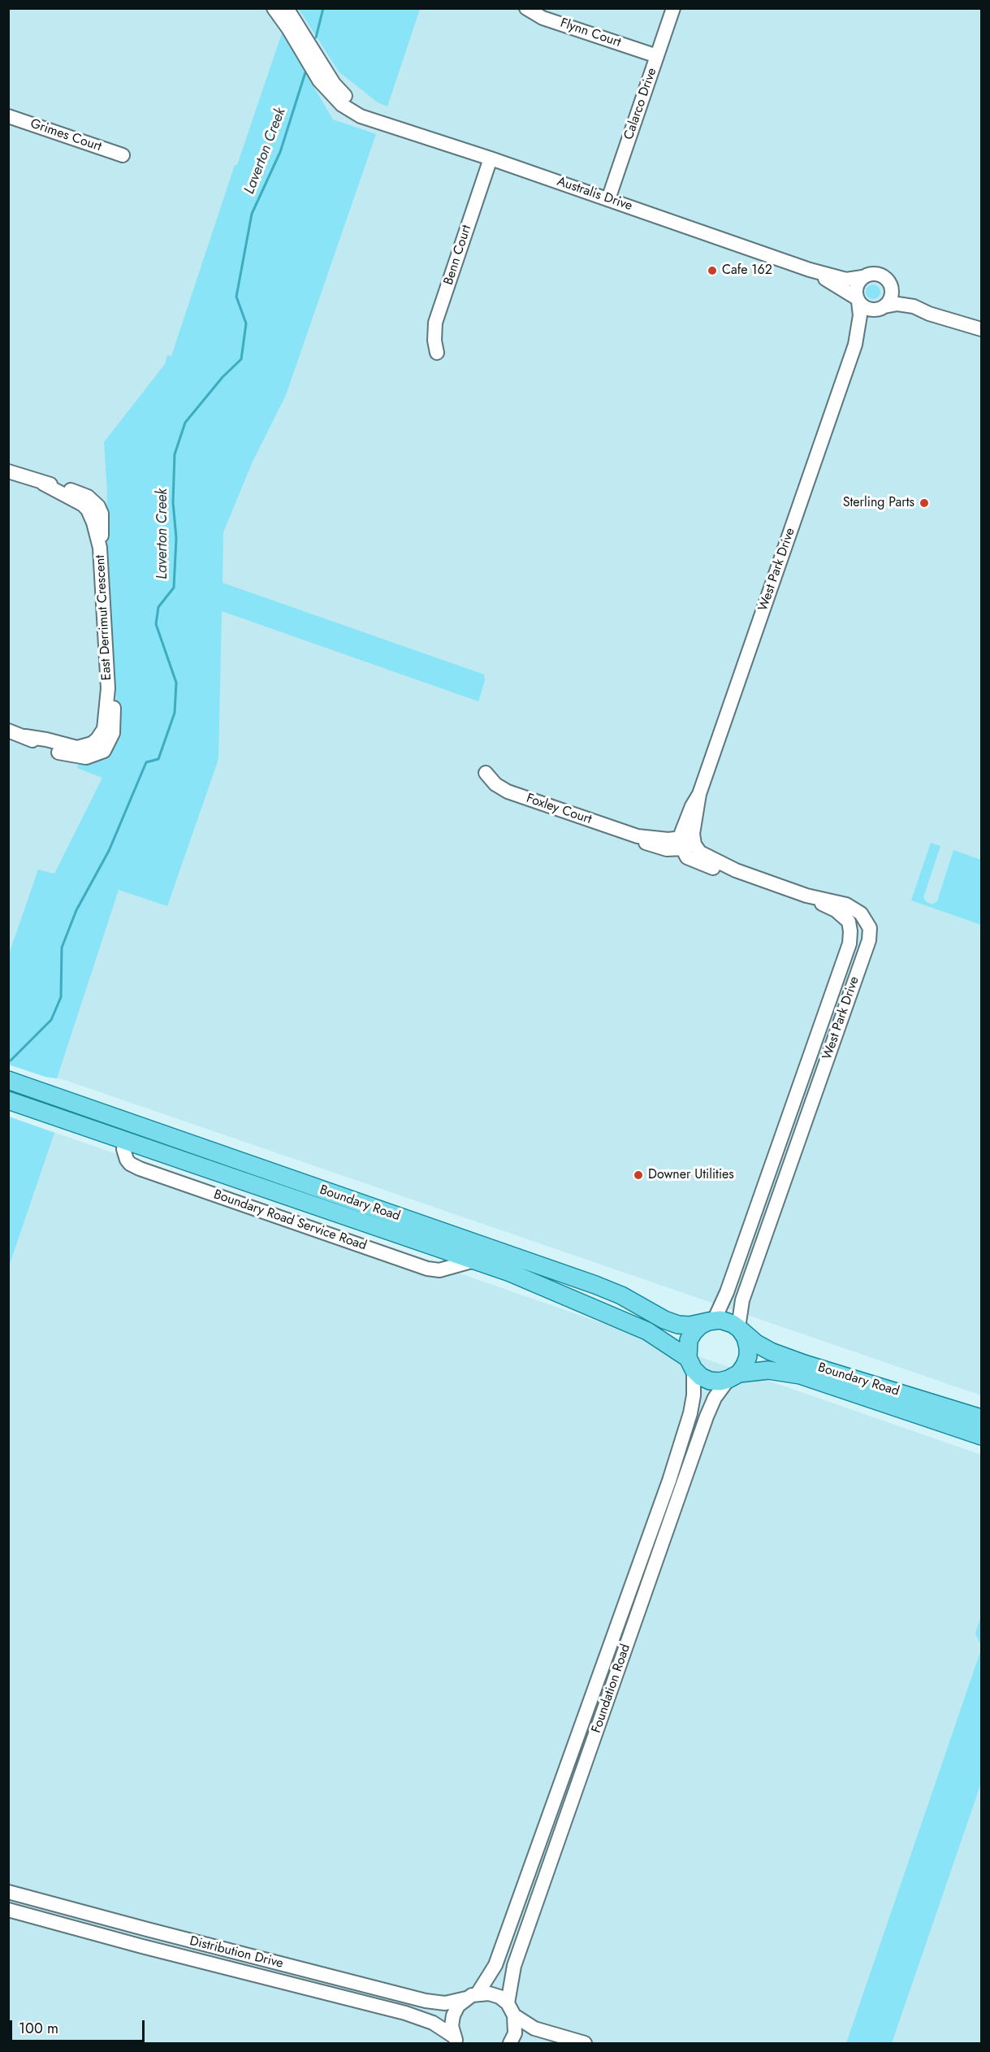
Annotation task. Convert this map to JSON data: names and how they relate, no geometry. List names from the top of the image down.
{
  "streets": {
    "main road": ["Boundary Road"],
    "street": [
      "Flynn Court",
      "Calarco Drive",
      "Grimes Court",
      "Australis Drive",
      "Benn Court",
      "West Park Drive",
      "East Derrimut Crescent",
      "Foxley Court",
      "Boundary Road Service Road",
      "Foundation Road",
      "Distribution Drive"
    ]
  },
  "crossings": [
    ["Flynn Court", "Calarco Drive"],
    ["Calarco Drive", "Australis Drive"],
    ["Australis Drive", "Benn Court"],
    ["Australis Drive", "West Park Drive"],
    ["West Park Drive", "Foxley Court"],
    ["West Park Drive", "Boundary Road"],
    ["West Park Drive", "Foundation Road"],
    ["Boundary Road", "Boundary Road Service Road"],
    ["Boundary Road", "Foundation Road"],
    ["Foundation Road", "Distribution Drive"]
  ],
  "water": ["Laverton Creek"],
  "places": ["Cafe 162", "Sterling Parts", "Downer Utilities"],
  "scale_bar": "100 m"
}
